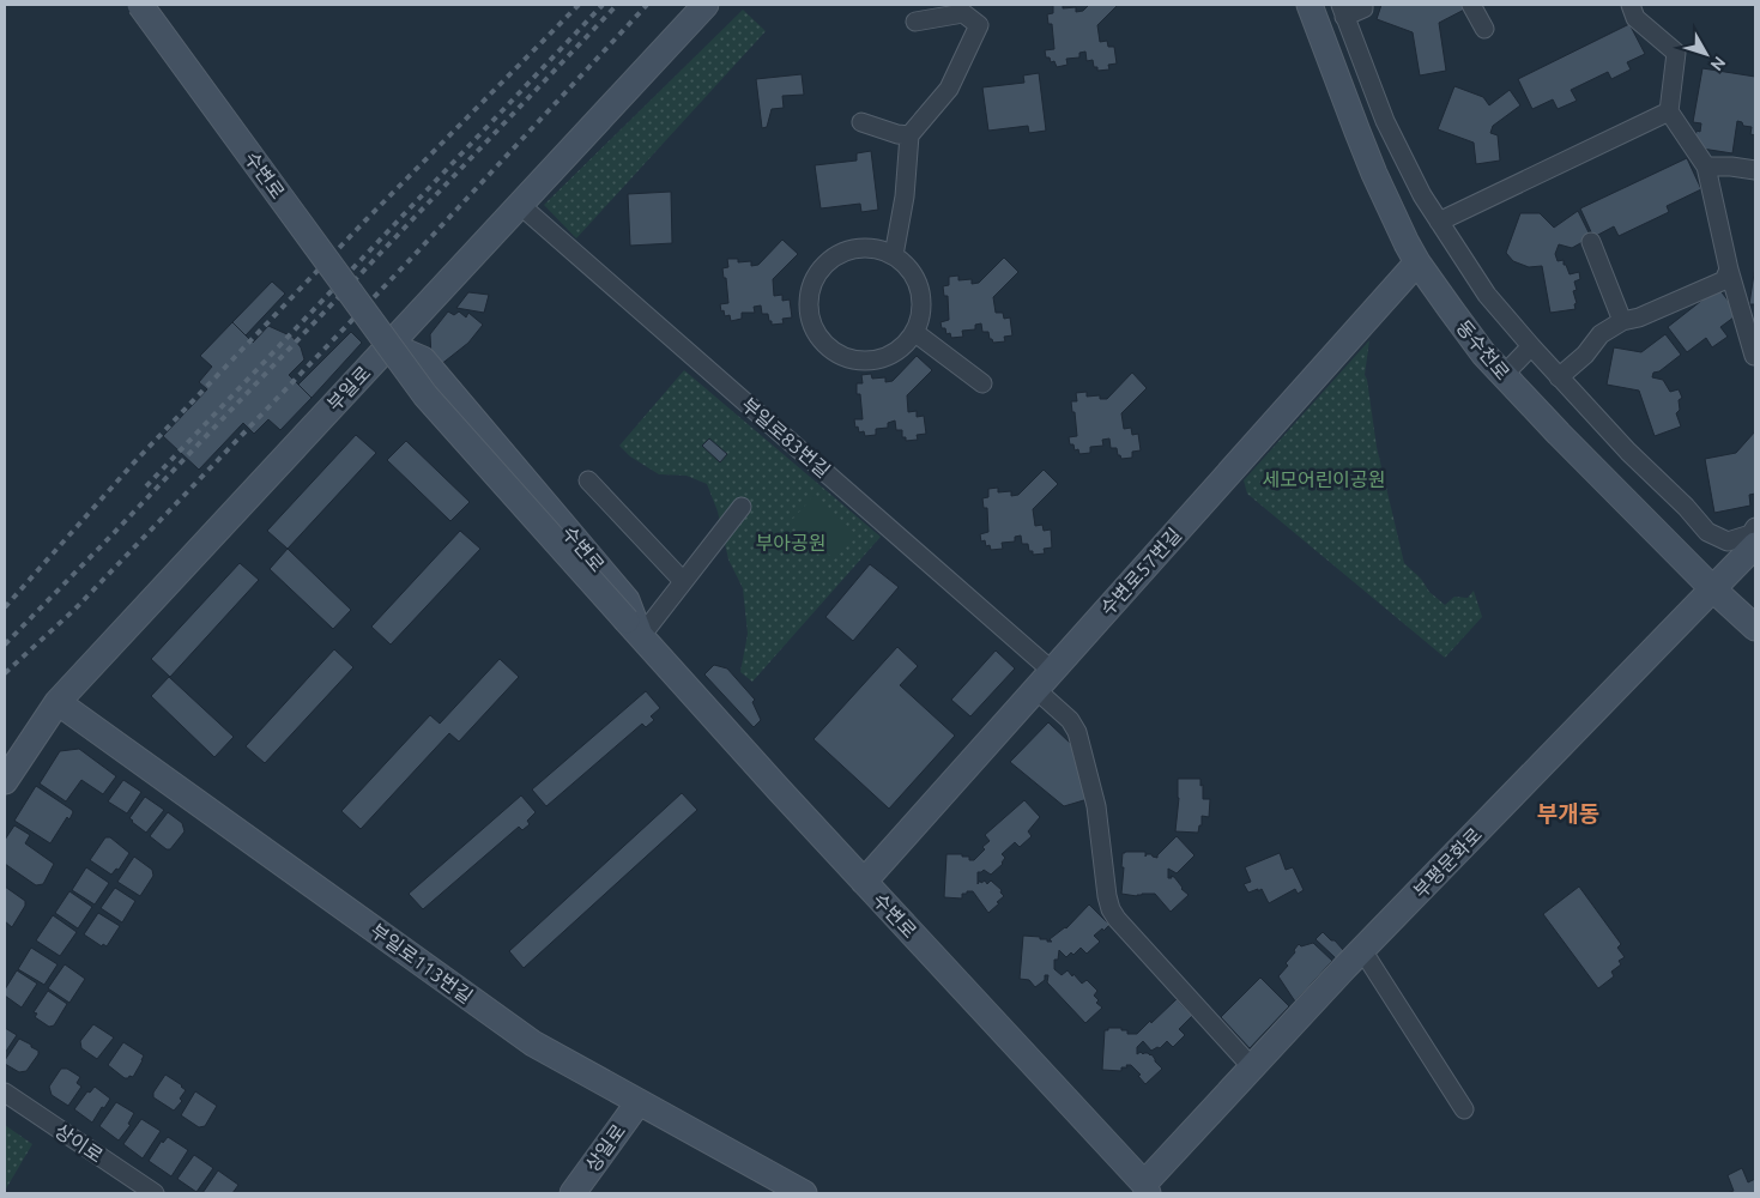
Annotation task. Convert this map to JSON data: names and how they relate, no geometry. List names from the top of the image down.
{
  "streets": {
    "street": [
      "수변로",
      "동수천로",
      "부일로",
      "부일로83번길",
      "수변로57번길",
      "부평문화로",
      "부일로113번길",
      "상이로",
      "상일로"
    ]
  },
  "crossings": [
    ["수변로", "부일로"],
    ["수변로", "수변로57번길"],
    ["수변로", "부평문화로"],
    ["동수천로", "수변로57번길"],
    ["동수천로", "부평문화로"],
    ["부일로", "부일로83번길"],
    ["부일로", "부일로113번길"],
    ["부일로83번길", "수변로57번길"],
    ["부일로113번길", "상일로"]
  ],
  "districts": ["부개동"],
  "parks": ["세모어린이공원", "부아공원"],
  "north": "bottom right"
}
